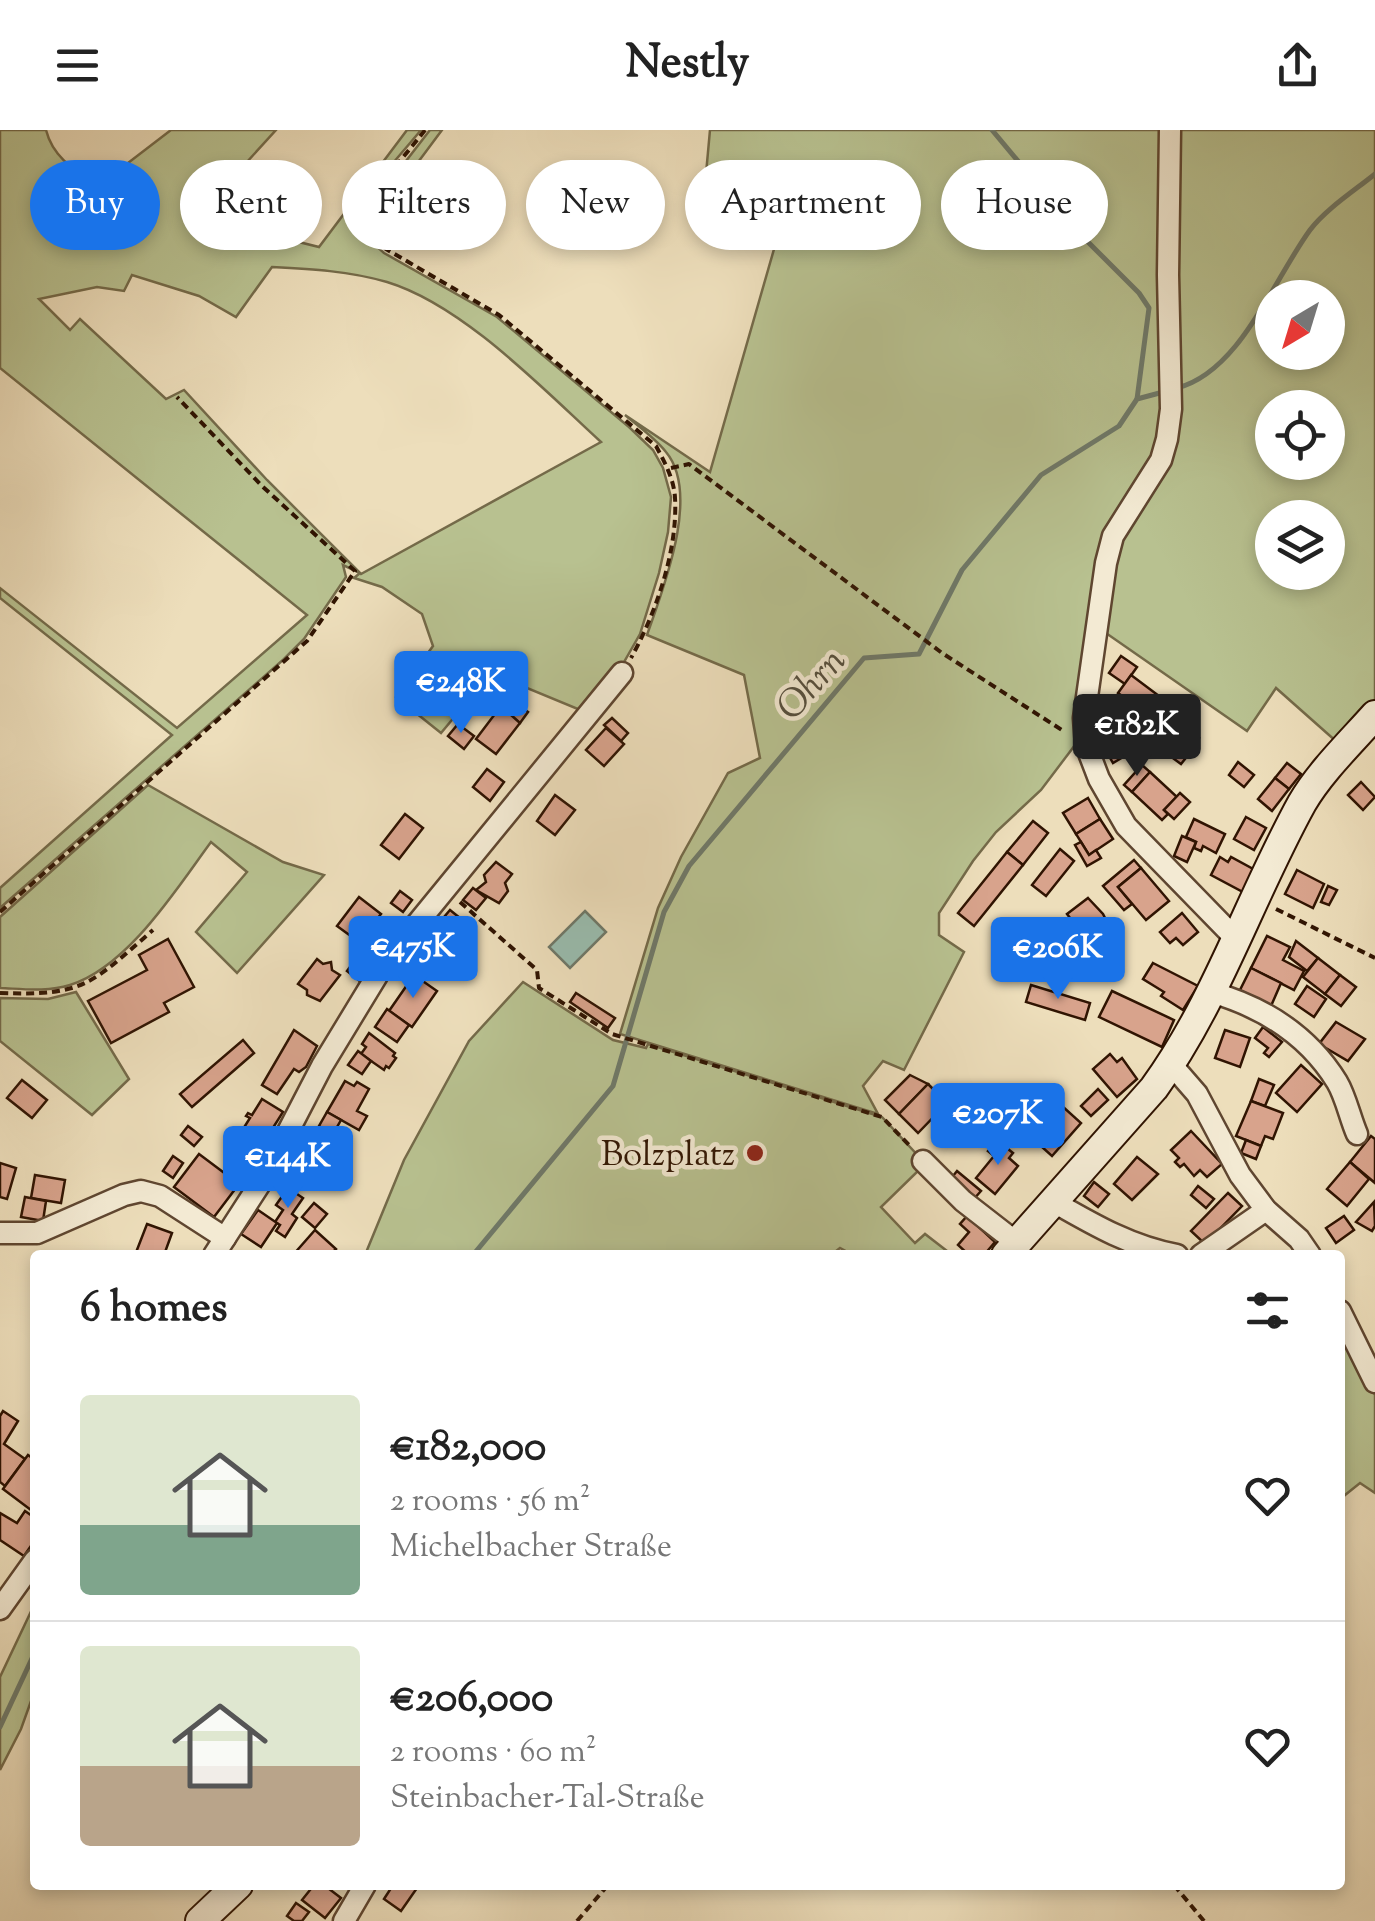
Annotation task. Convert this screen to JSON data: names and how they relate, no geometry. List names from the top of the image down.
{
  "water": ["Ohrn"],
  "places": ["Bolzplatz"],
  "north": "bottom left",
  "page": {
    "header": "Nestly",
    "chip": [
      "Buy",
      "Rent",
      "Filters",
      "New",
      "Apartment",
      "House"
    ],
    "price": [
      "€248K",
      "€182K",
      "€475K",
      "€206K",
      "€207K",
      "€144K"
    ],
    "heading": "6 homes",
    "list": [
      {
        "name": "€182,000",
        "note": "2 rooms · 56 m² · Michelbacher Straße"
      },
      {
        "name": "€206,000",
        "note": "2 rooms · 60 m² · Steinbacher-Tal-Straße"
      }
    ]
  }
}
